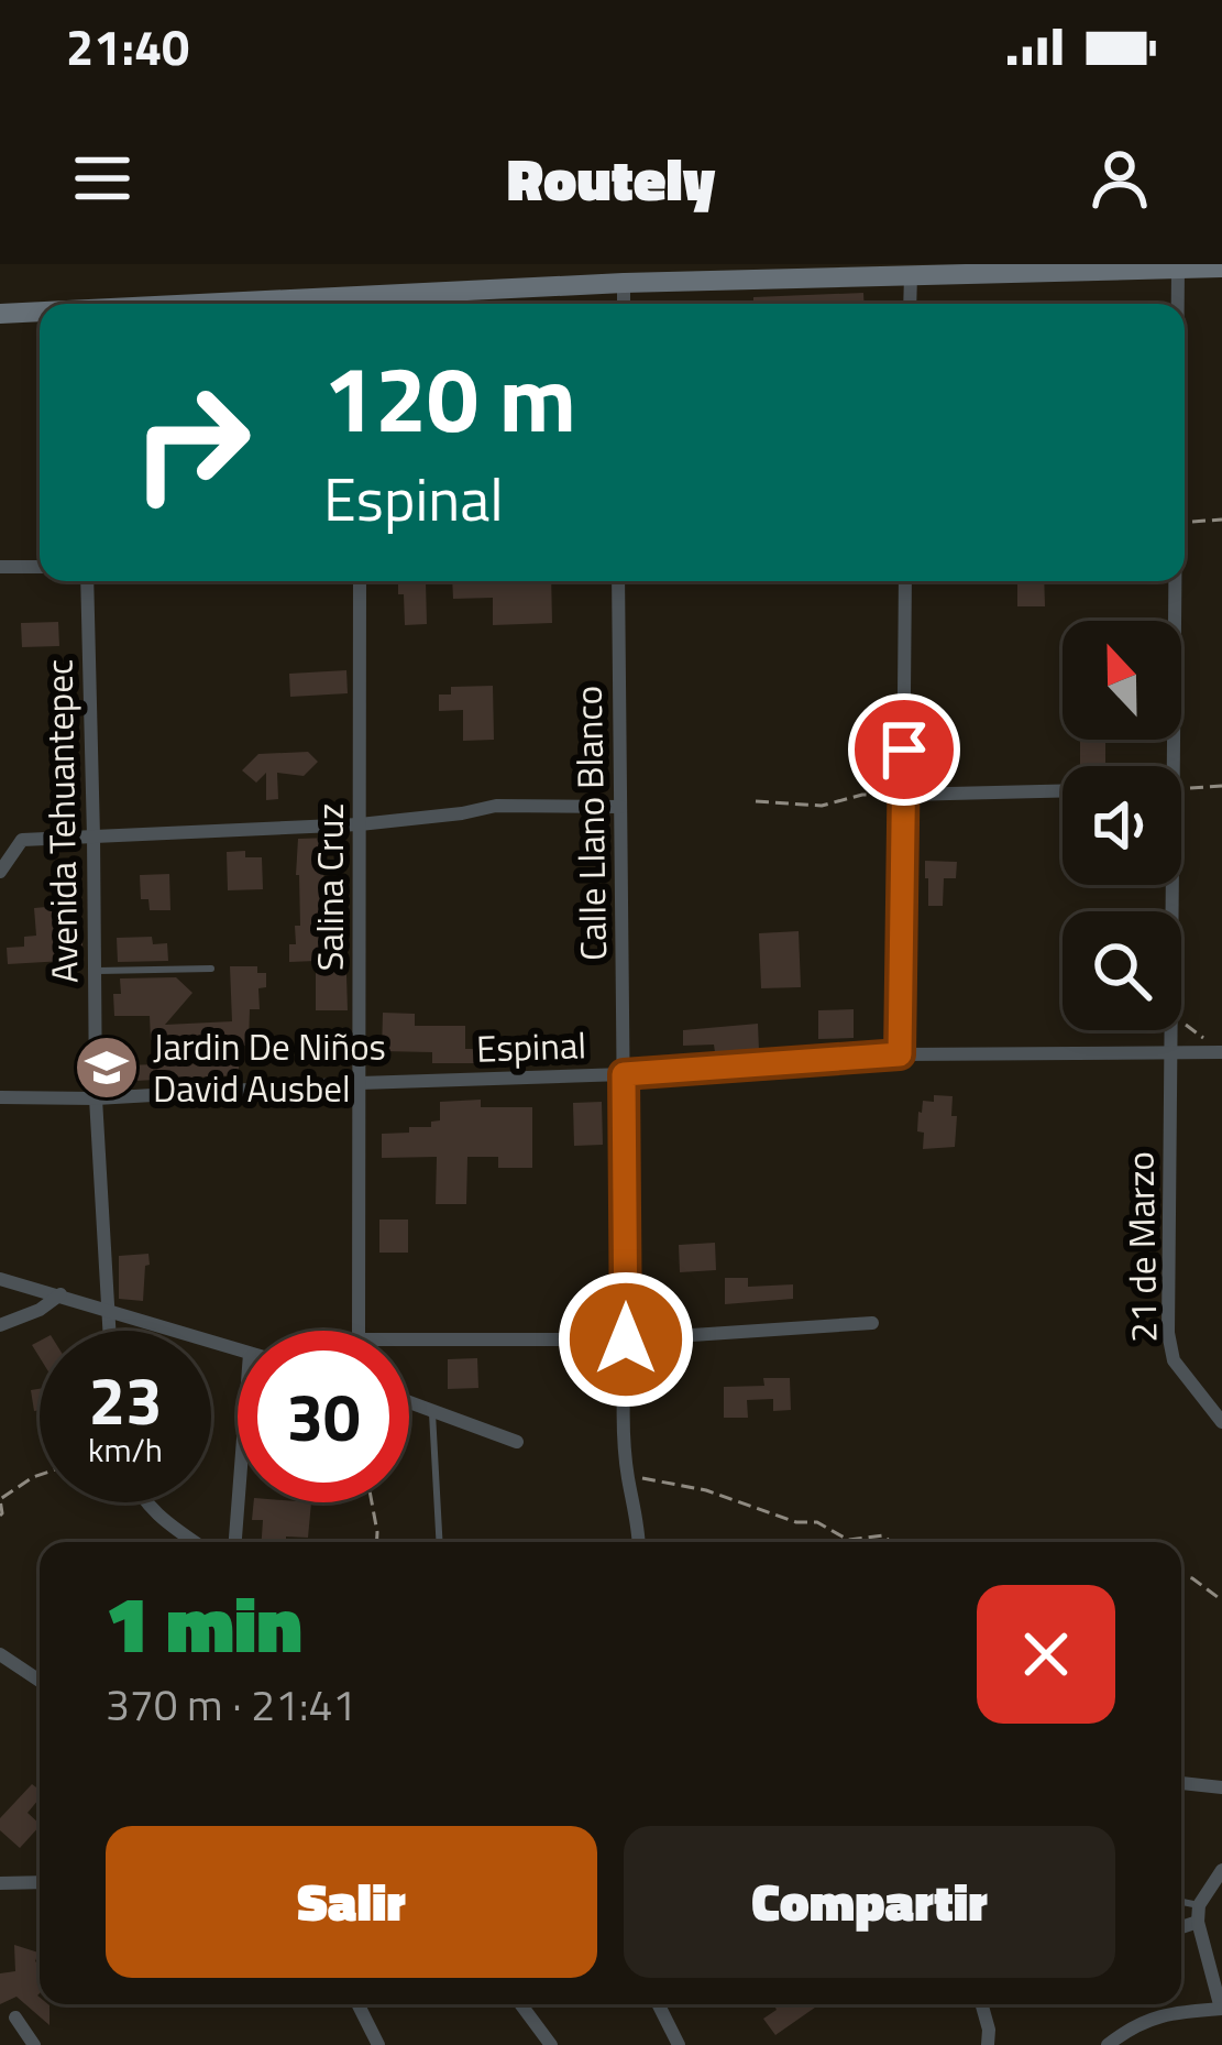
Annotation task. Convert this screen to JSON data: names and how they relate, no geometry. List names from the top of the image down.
{
  "streets": {
    "street": [
      "Avenida Tehuantepec",
      "Calle Llano Blanco",
      "Salina Cruz",
      "Espinal",
      "21 de Marzo"
    ]
  },
  "crossings": [
    ["Avenida Tehuantepec", "Espinal"],
    ["Calle Llano Blanco", "Espinal"],
    ["Salina Cruz", "Espinal"],
    ["Espinal", "21 de Marzo"]
  ],
  "places": {
    "school or university": ["Jardin De Niños David Ausbel"]
  },
  "north": "top",
  "page": {
    "status": "21:40",
    "header": "Routely",
    "turn": ["120 m", "Espinal"],
    "speed": "23 km/h",
    "limit": "30",
    "heading": ["1 min", "370 m · 21:41"],
    "buttons": ["Salir", "Compartir"]
  }
}
